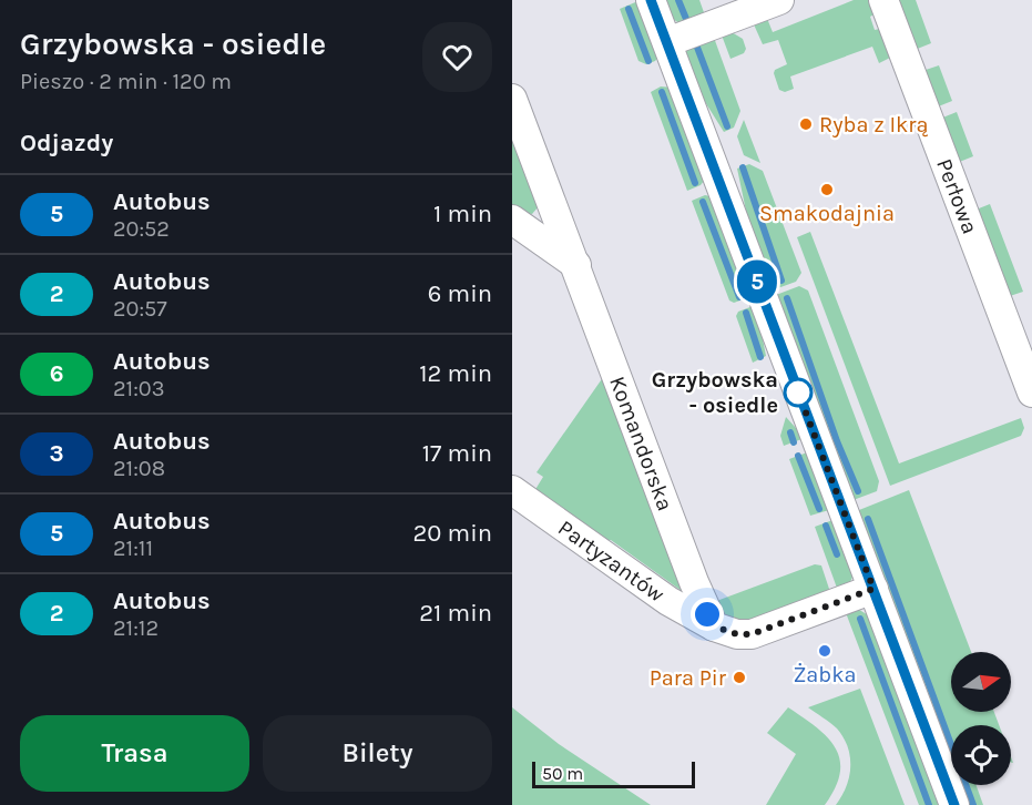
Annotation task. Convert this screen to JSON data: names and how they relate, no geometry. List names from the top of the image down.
{
  "streets": {
    "street": ["Perłowa", "Komandorska", "Partyzantów"]
  },
  "crossings": [
    ["Komandorska", "Partyzantów"]
  ],
  "places": [
    "Ryba z Ikrą",
    "Smakodajnia",
    "Grzybowska - osiedle",
    "Żabka",
    "Para Pir"
  ],
  "lines": ["bus line 5"],
  "scale_bar": "50 m",
  "north": "right",
  "page": {
    "heading": [
      ["Grzybowska - osiedle", "Pieszo · 2 min · 120 m"],
      "Odjazdy"
    ],
    "on_map": "5",
    "list": [
      {
        "mark": "5",
        "name": "Autobus",
        "note": "20:52",
        "value": "1 min"
      },
      {
        "mark": "2",
        "name": "Autobus",
        "note": "20:57",
        "value": "6 min"
      },
      {
        "mark": "6",
        "name": "Autobus",
        "note": "21:03",
        "value": "12 min"
      },
      {
        "mark": "3",
        "name": "Autobus",
        "note": "21:08",
        "value": "17 min"
      },
      {
        "mark": "5",
        "name": "Autobus",
        "note": "21:11",
        "value": "20 min"
      },
      {
        "mark": "2",
        "name": "Autobus",
        "note": "21:12",
        "value": "21 min"
      }
    ],
    "buttons": ["Trasa", "Bilety"],
    "scale": "50 m"
  }
}
